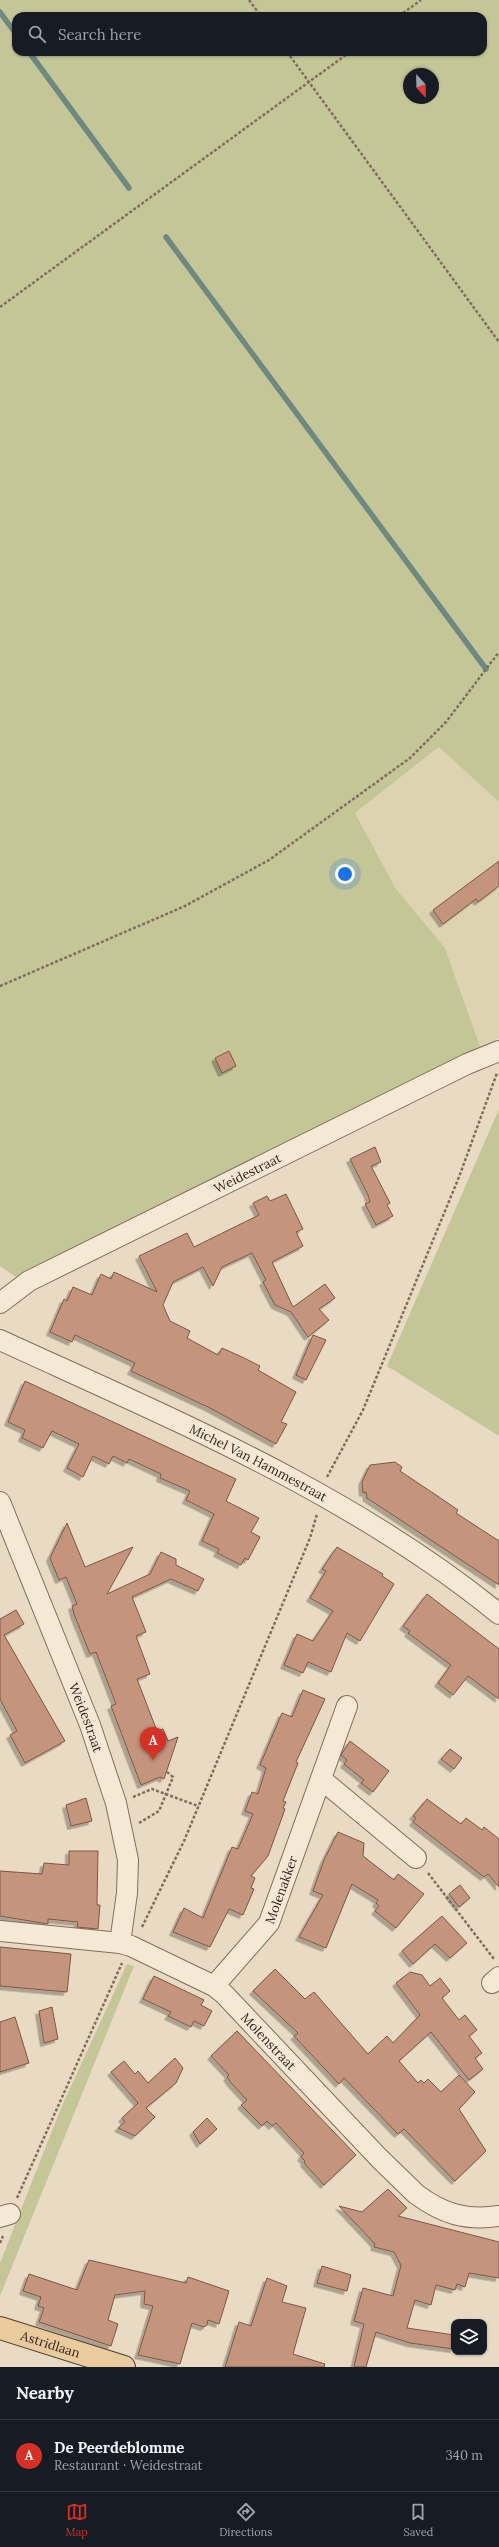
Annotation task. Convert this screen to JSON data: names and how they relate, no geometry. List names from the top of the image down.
{
  "streets": {
    "main road": ["Astridlaan"],
    "street": [
      "Weidestraat",
      "Michel Van Hammestraat",
      "Molenakker",
      "Molenstraat"
    ]
  },
  "crossings": [
    ["Weidestraat", "Molenstraat"],
    ["Molenakker", "Molenstraat"]
  ],
  "north": "bottom",
  "page": {
    "search": "Search here",
    "pins": "A",
    "heading": "Nearby",
    "list": [
      {
        "mark": "A",
        "name": "De Peerdeblomme",
        "note": "Restaurant · Weidestraat",
        "value": "340 m"
      }
    ],
    "nav": ["Map", "Directions", "Saved"]
  }
}
